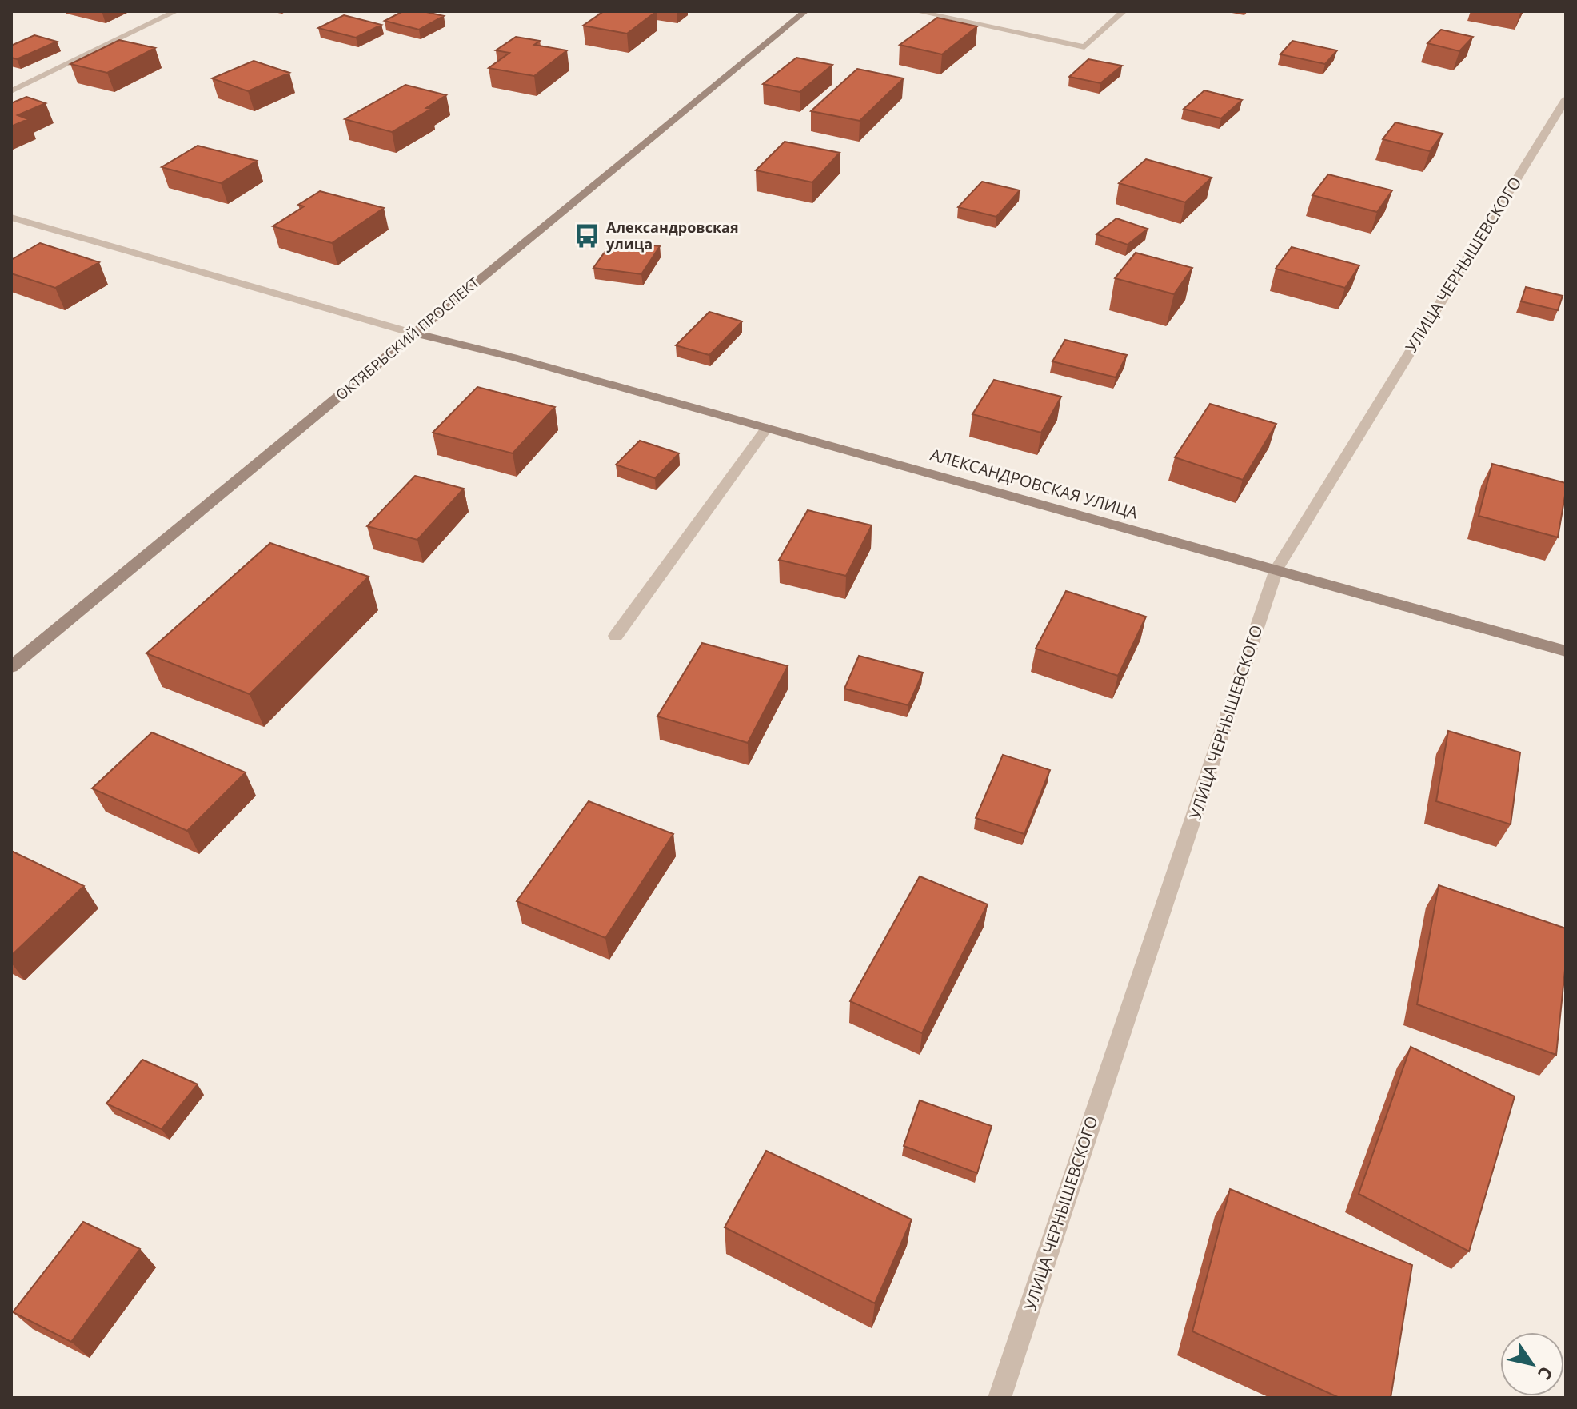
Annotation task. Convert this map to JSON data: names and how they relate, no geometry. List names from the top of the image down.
{
  "streets": {
    "street": ["УЛИЦА ЧЕРНЫШЕВСКОГО", "ОКТЯБРЬСКИЙ ПРОСПЕКТ", "АЛЕКСАНДРОВСКАЯ УЛИЦА"]
  },
  "crossings": [
    ["УЛИЦА ЧЕРНЫШЕВСКОГО", "АЛЕКСАНДРОВСКАЯ УЛИЦА"],
    ["ОКТЯБРЬСКИЙ ПРОСПЕКТ", "АЛЕКСАНДРОВСКАЯ УЛИЦА"]
  ],
  "places": {
    "bus stop": ["Александровская улица"]
  },
  "north": "bottom right"
}
